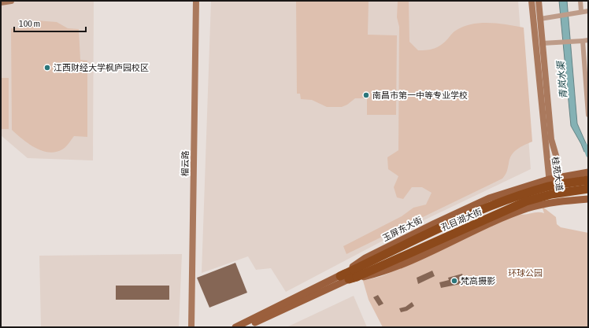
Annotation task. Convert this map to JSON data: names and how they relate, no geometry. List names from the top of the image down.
{
  "streets": {
    "highway": ["孔目湖大街"],
    "main road": ["玉屏东大街"],
    "street": ["榴云路", "桂苑大道"]
  },
  "crossings": [
    ["桂苑大道", "玉屏东大街"],
    ["孔目湖大街", "玉屏东大街"]
  ],
  "water": ["青岚水渠"],
  "parks": ["环球公园"],
  "places": ["江西财经大学枫庐园校区", "南昌市第一中等专业学校", "梵高摄影"],
  "scale_bar": "100 m"
}
